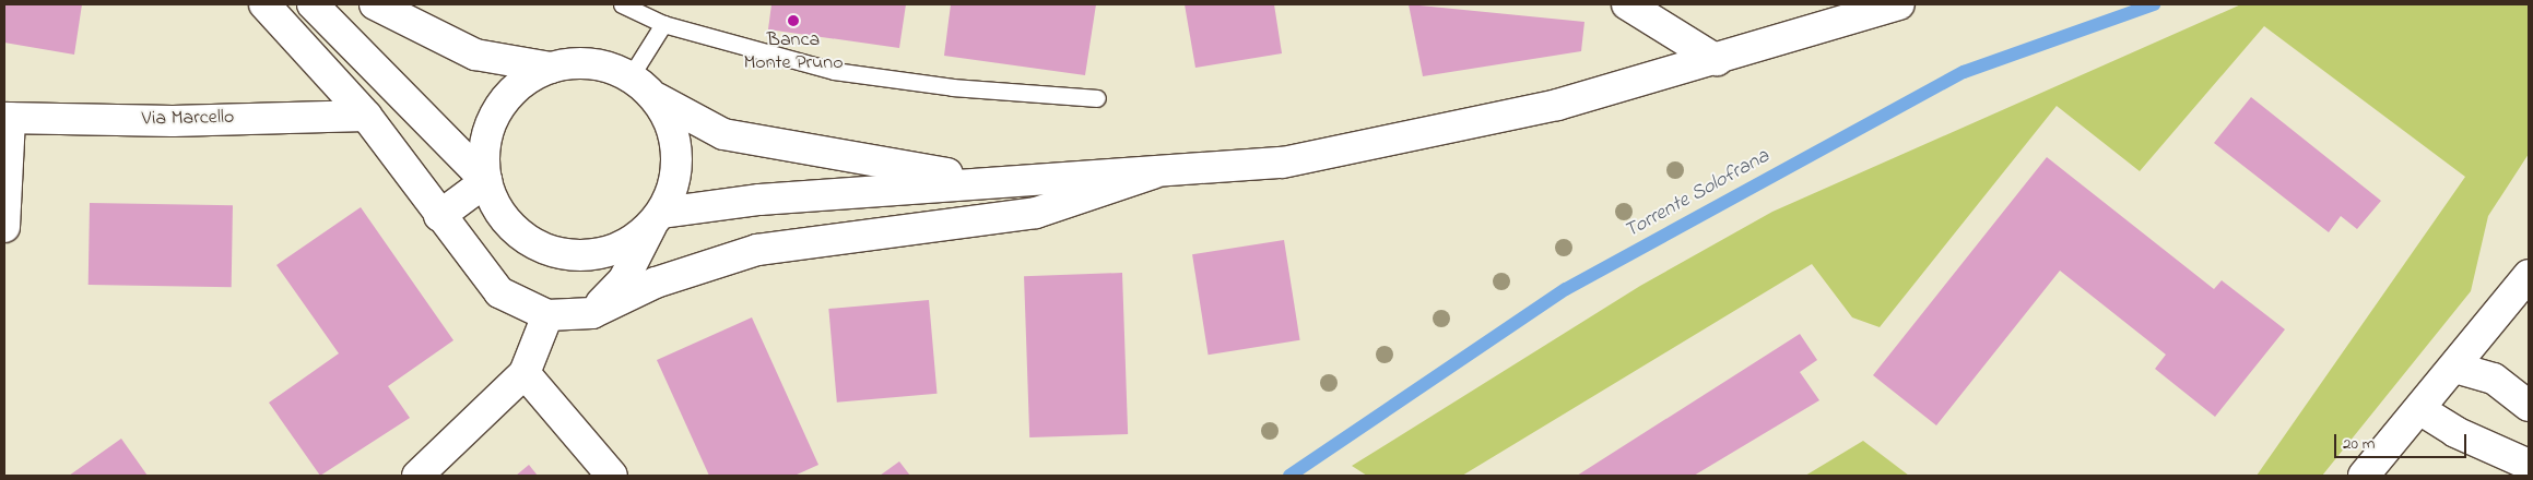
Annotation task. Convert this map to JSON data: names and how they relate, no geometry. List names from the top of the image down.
{
  "streets": {
    "main road": ["Via Marcello"]
  },
  "water": ["Torrente Solofrana"],
  "places": ["Banca Monte Pruno"],
  "scale_bar": "20 m"
}
